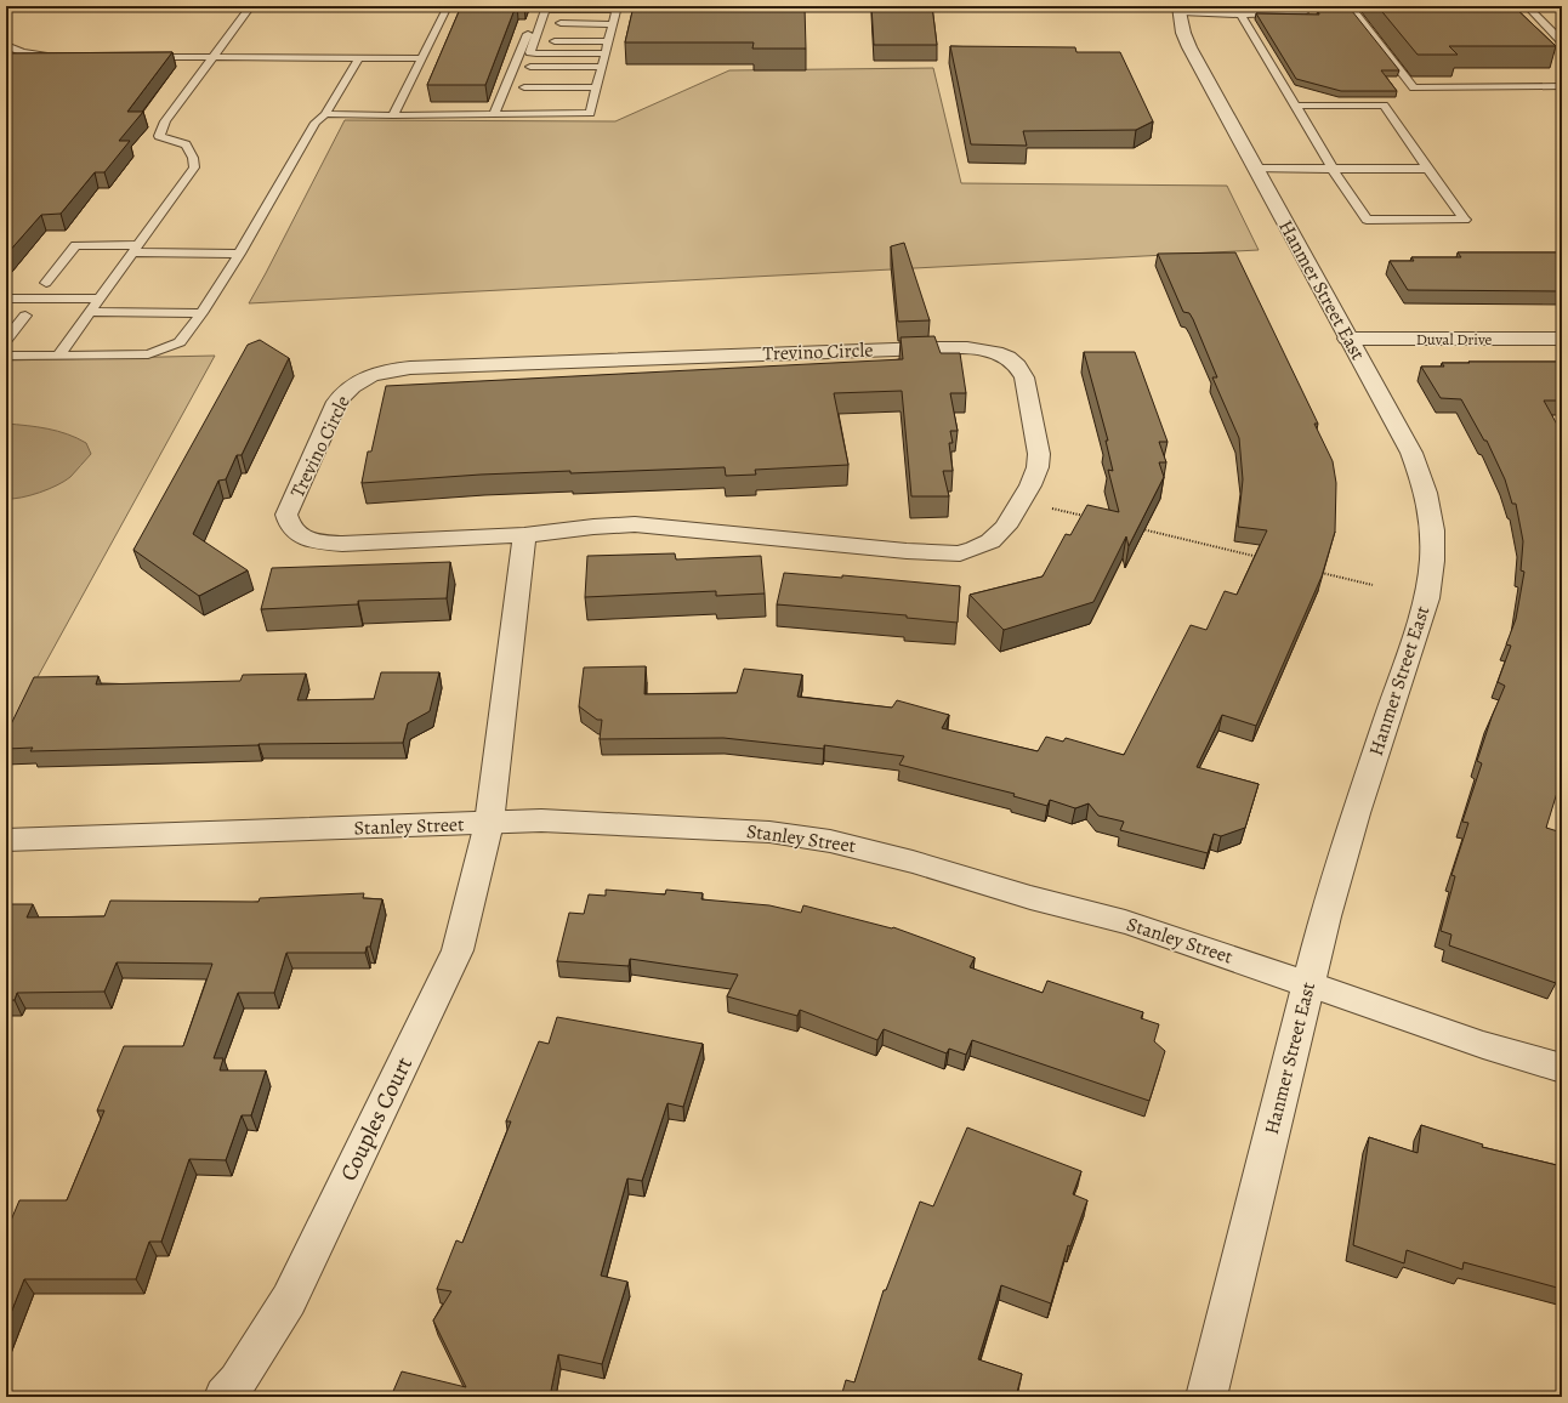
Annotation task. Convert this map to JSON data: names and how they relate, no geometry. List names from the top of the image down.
{
  "streets": {
    "street": [
      "Hanmer Street East",
      "Duval Drive",
      "Trevino Circle",
      "Stanley Street",
      "Couples Court"
    ]
  },
  "crossings": [
    ["Hanmer Street East", "Duval Drive"],
    ["Hanmer Street East", "Stanley Street"],
    ["Stanley Street", "Couples Court"]
  ]
}
